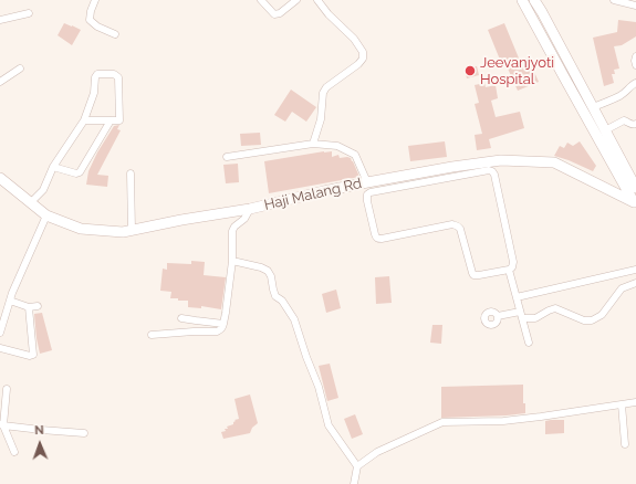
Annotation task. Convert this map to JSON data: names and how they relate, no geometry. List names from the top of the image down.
{
  "streets": {
    "street": ["Haji Malang Rd"]
  },
  "places": ["Jeevanjyoti Hospital"],
  "north": "top"
}
